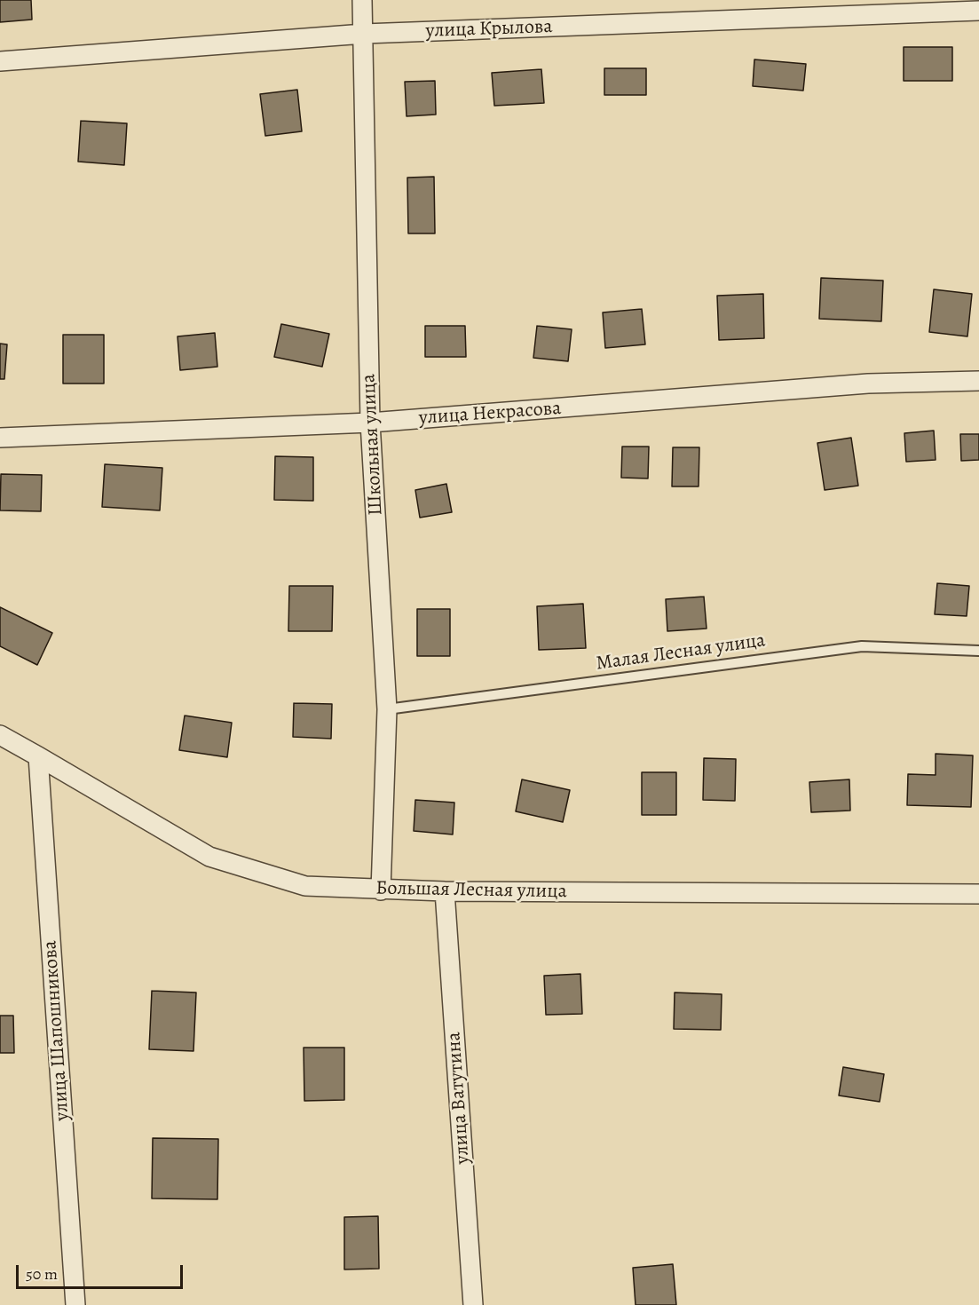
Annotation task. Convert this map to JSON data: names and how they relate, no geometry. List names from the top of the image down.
{
  "streets": {
    "street": [
      "улица Крылова",
      "улица Некрасова",
      "Школьная улица",
      "Большая Лесная улица",
      "улица Шапошникова",
      "улица Ватутина"
    ],
    "lane": ["Малая Лесная улица"]
  },
  "crossings": [
    ["улица Крылова", "Школьная улица"],
    ["улица Некрасова", "Школьная улица"],
    ["Школьная улица", "Малая Лесная улица"],
    ["Школьная улица", "Большая Лесная улица"],
    ["Большая Лесная улица", "улица Шапошникова"],
    ["Большая Лесная улица", "улица Ватутина"]
  ],
  "scale_bar": "50 m"
}
